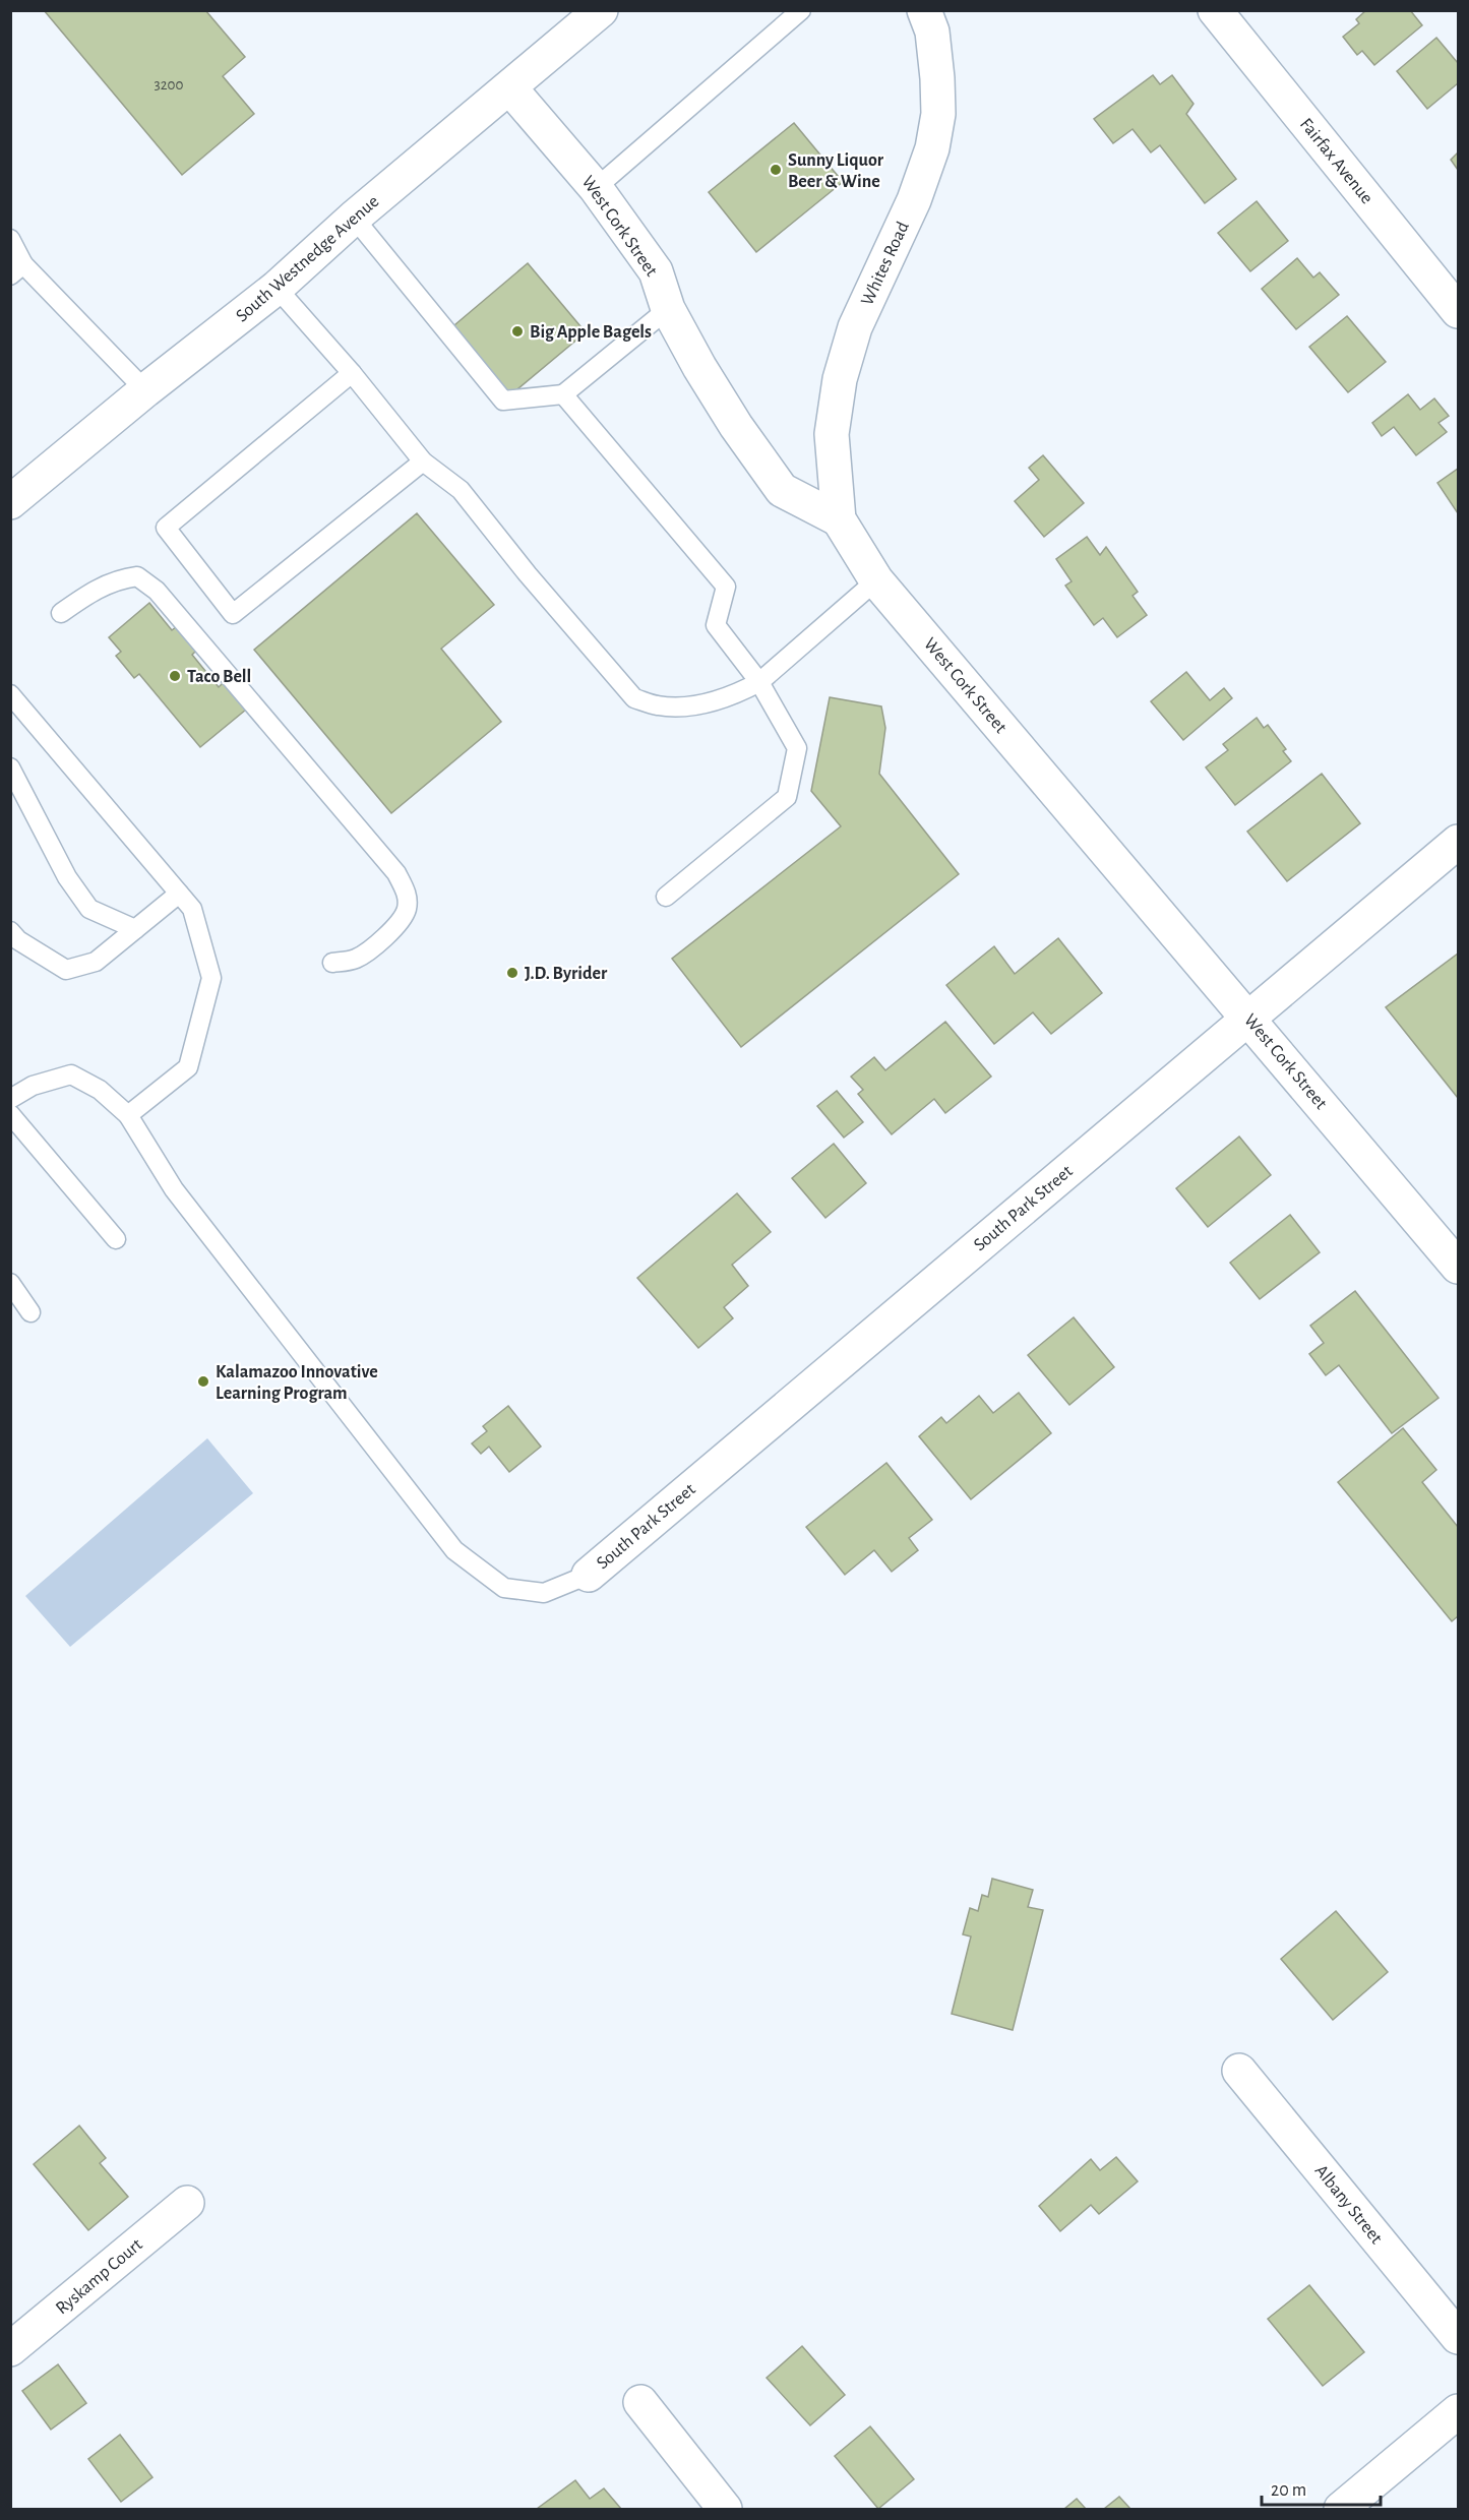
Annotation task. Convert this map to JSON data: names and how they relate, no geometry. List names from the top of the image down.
{
  "streets": {
    "street": [
      "Fairfax Avenue",
      "West Cork Street",
      "South Westnedge Avenue",
      "Whites Road",
      "South Park Street",
      "Albany Street",
      "Ryskamp Court"
    ]
  },
  "crossings": [
    ["West Cork Street", "South Westnedge Avenue"],
    ["West Cork Street", "Whites Road"],
    ["West Cork Street", "South Park Street"]
  ],
  "places": [
    "Sunny Liquor Beer & Wine",
    "Big Apple Bagels",
    "Taco Bell",
    "J.D. Byrider",
    "Kalamazoo Innovative Learning Program"
  ],
  "house_numbers": ["3200"],
  "scale_bar": "20 m"
}
